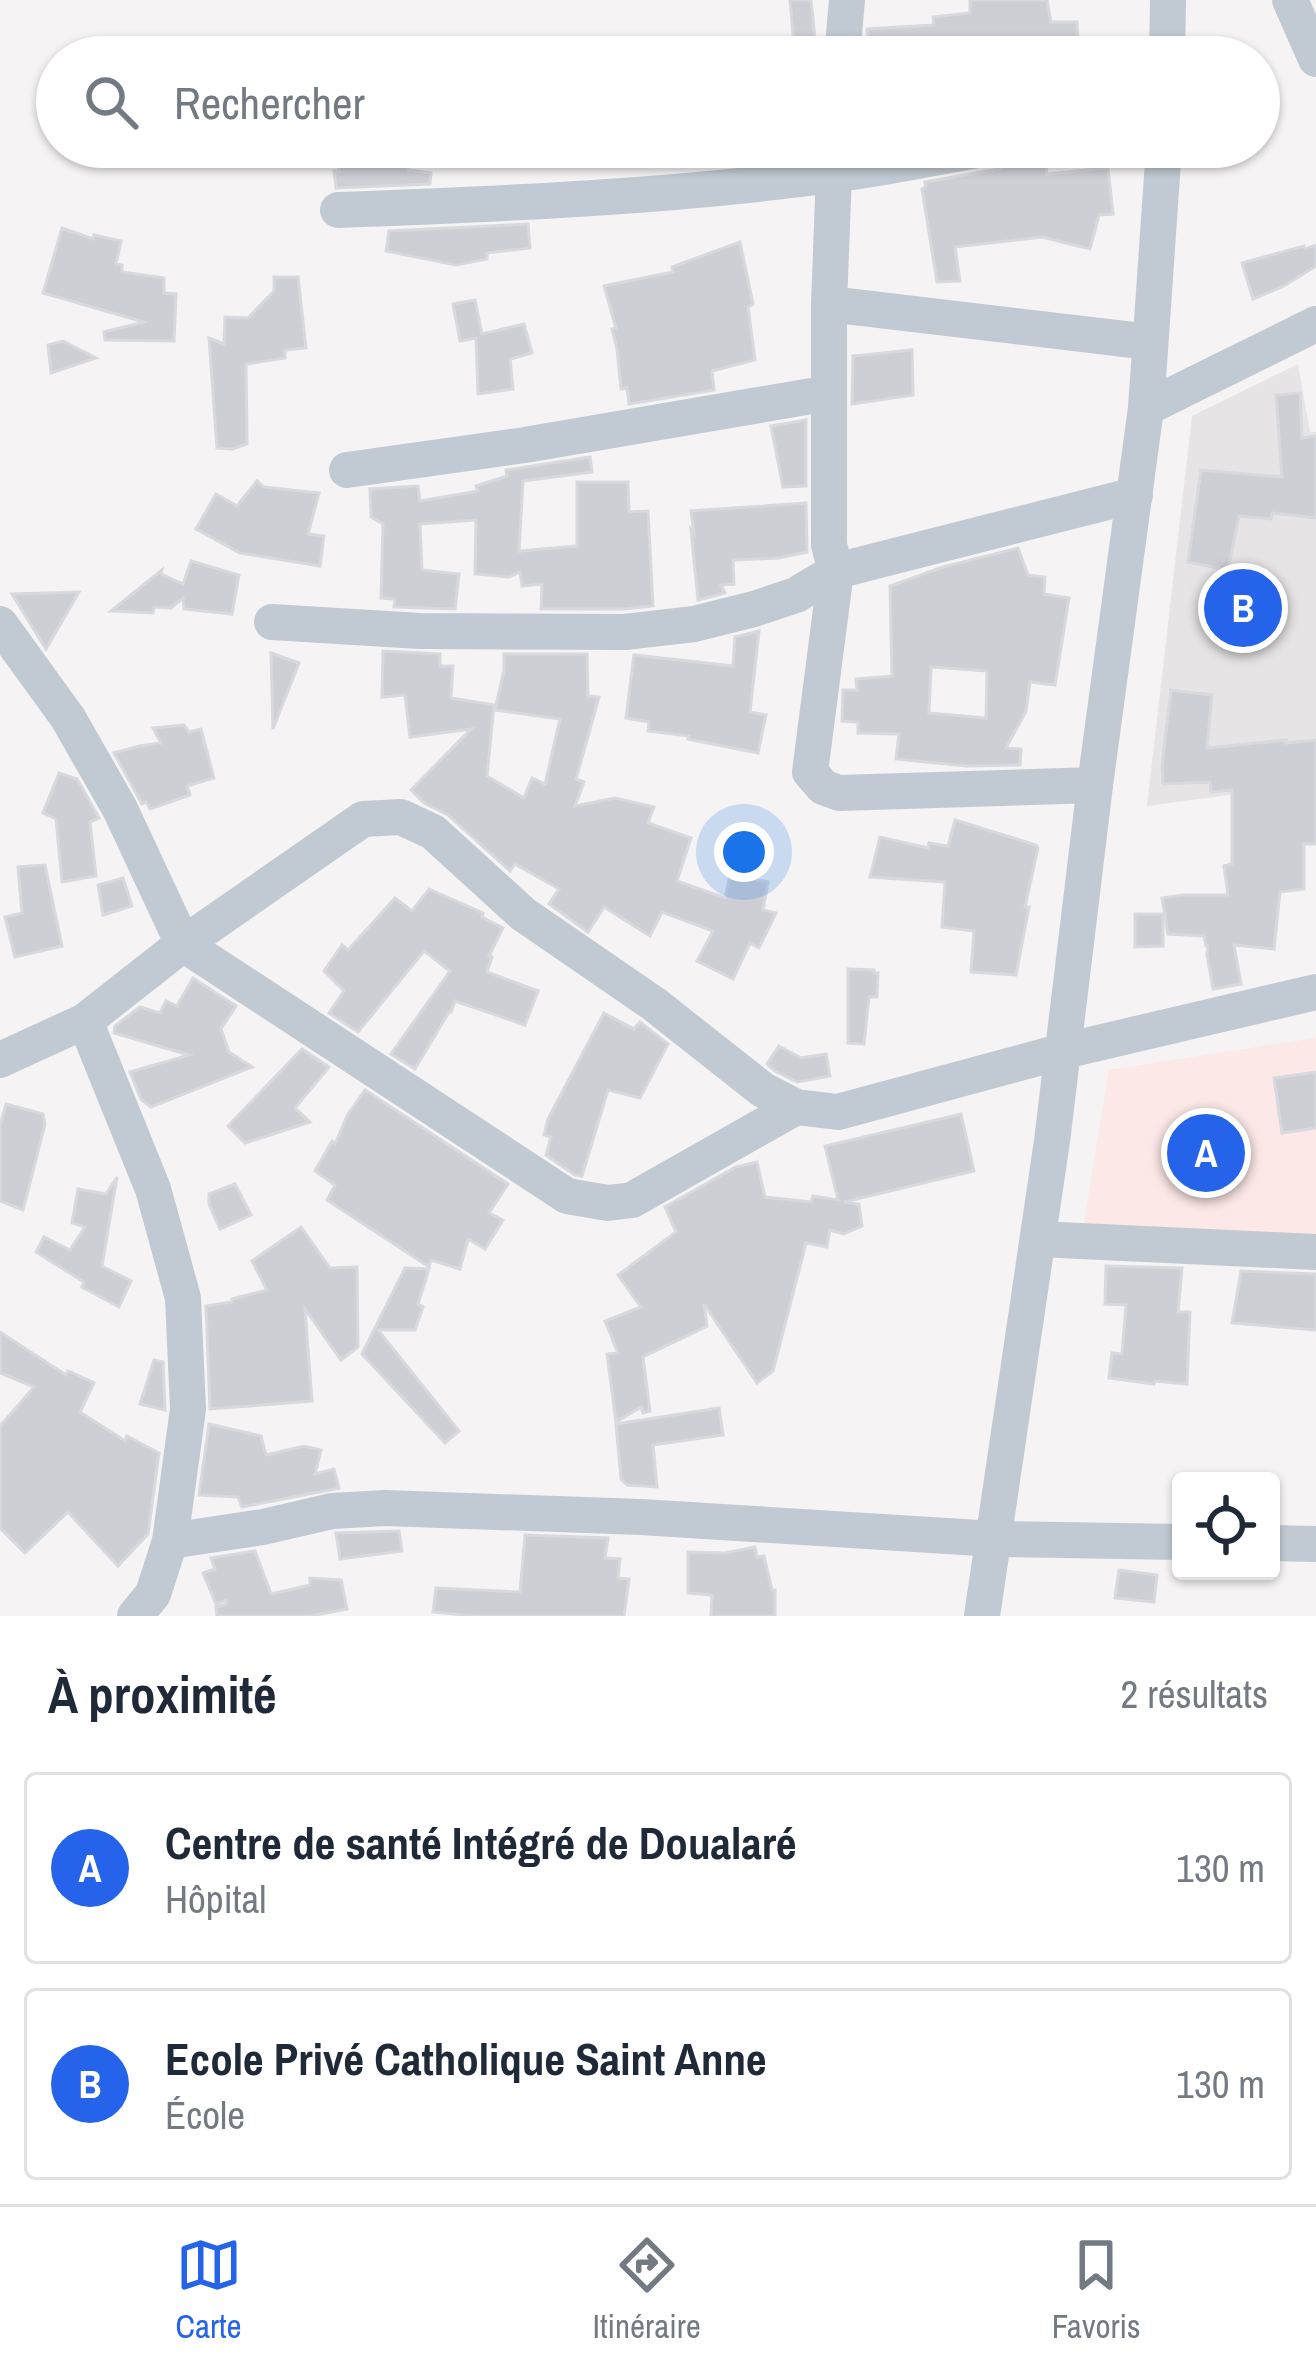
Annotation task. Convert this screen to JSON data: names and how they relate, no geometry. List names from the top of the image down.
{
  "page": {
    "search": "Rechercher",
    "pins": ["B", "A"],
    "heading": ["À proximité", "2 résultats"],
    "list": [
      {
        "mark": "A",
        "name": "Centre de santé Intégré de Doualaré",
        "note": "Hôpital",
        "value": "130 m"
      },
      {
        "mark": "B",
        "name": "Ecole Privé Catholique Saint Anne",
        "note": "École",
        "value": "130 m"
      }
    ],
    "nav": ["Carte", "Itinéraire", "Favoris"]
  }
}
